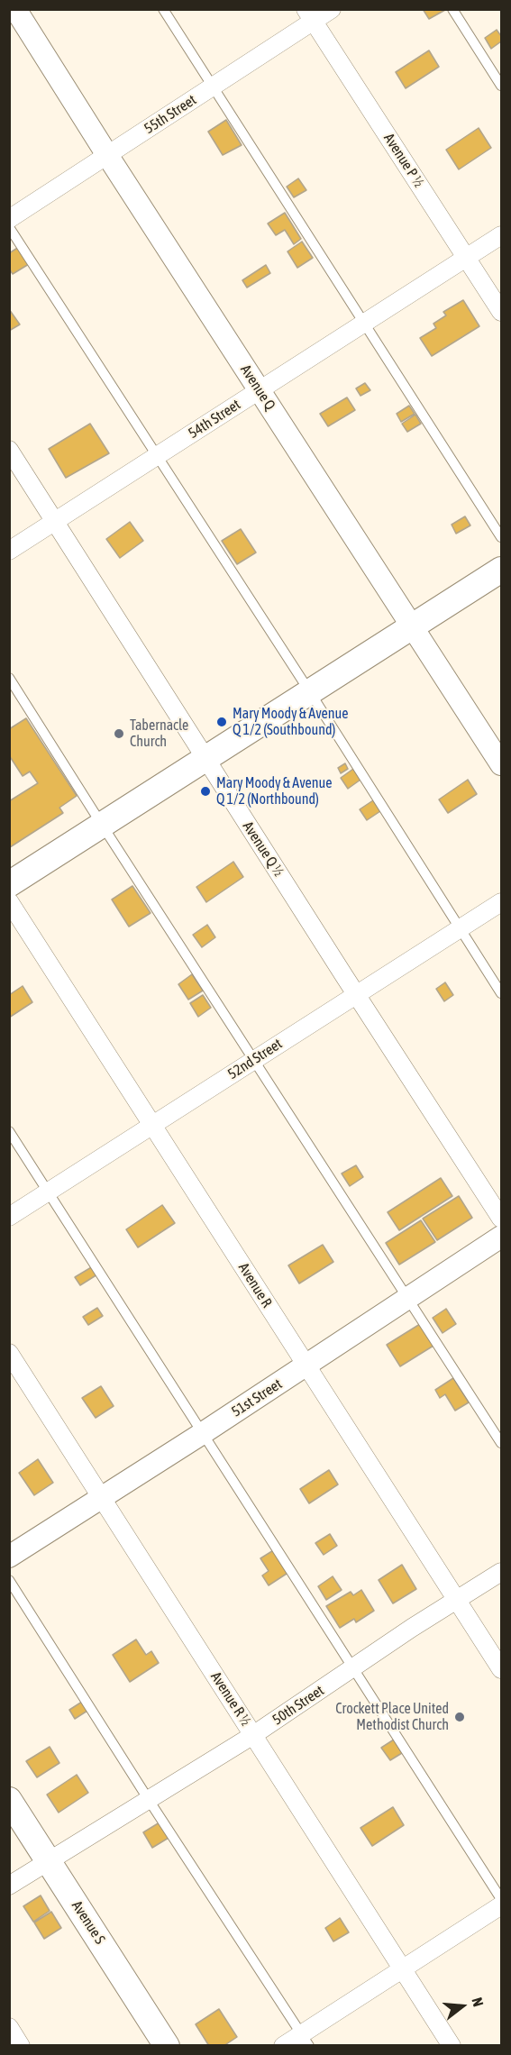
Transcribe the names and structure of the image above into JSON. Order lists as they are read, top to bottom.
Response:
{
  "streets": {
    "main road": ["Avenue S"],
    "street": [
      "55th Street",
      "Avenue P ½",
      "Avenue Q",
      "54th Street",
      "Avenue Q ½",
      "52nd Street",
      "Avenue R",
      "51st Street",
      "Avenue R ½",
      "50th Street"
    ]
  },
  "crossings": [
    ["55th Street", "Avenue P ½"],
    ["55th Street", "Avenue Q"],
    ["Avenue P ½", "54th Street"],
    ["Avenue Q", "54th Street"],
    ["54th Street", "Avenue Q ½"],
    ["Avenue Q ½", "52nd Street"],
    ["52nd Street", "Avenue R"],
    ["Avenue R", "51st Street"],
    ["Avenue R", "50th Street"],
    ["51st Street", "Avenue R ½"],
    ["Avenue R ½", "50th Street"],
    ["50th Street", "Avenue S"]
  ],
  "places": [
    "Mary Moody & Avenue Q 1/2 (Southbound)",
    "Tabernacle Church",
    "Mary Moody & Avenue Q 1/2 (Northbound)",
    "Crockett Place United Methodist Church"
  ],
  "north": "right"
}
